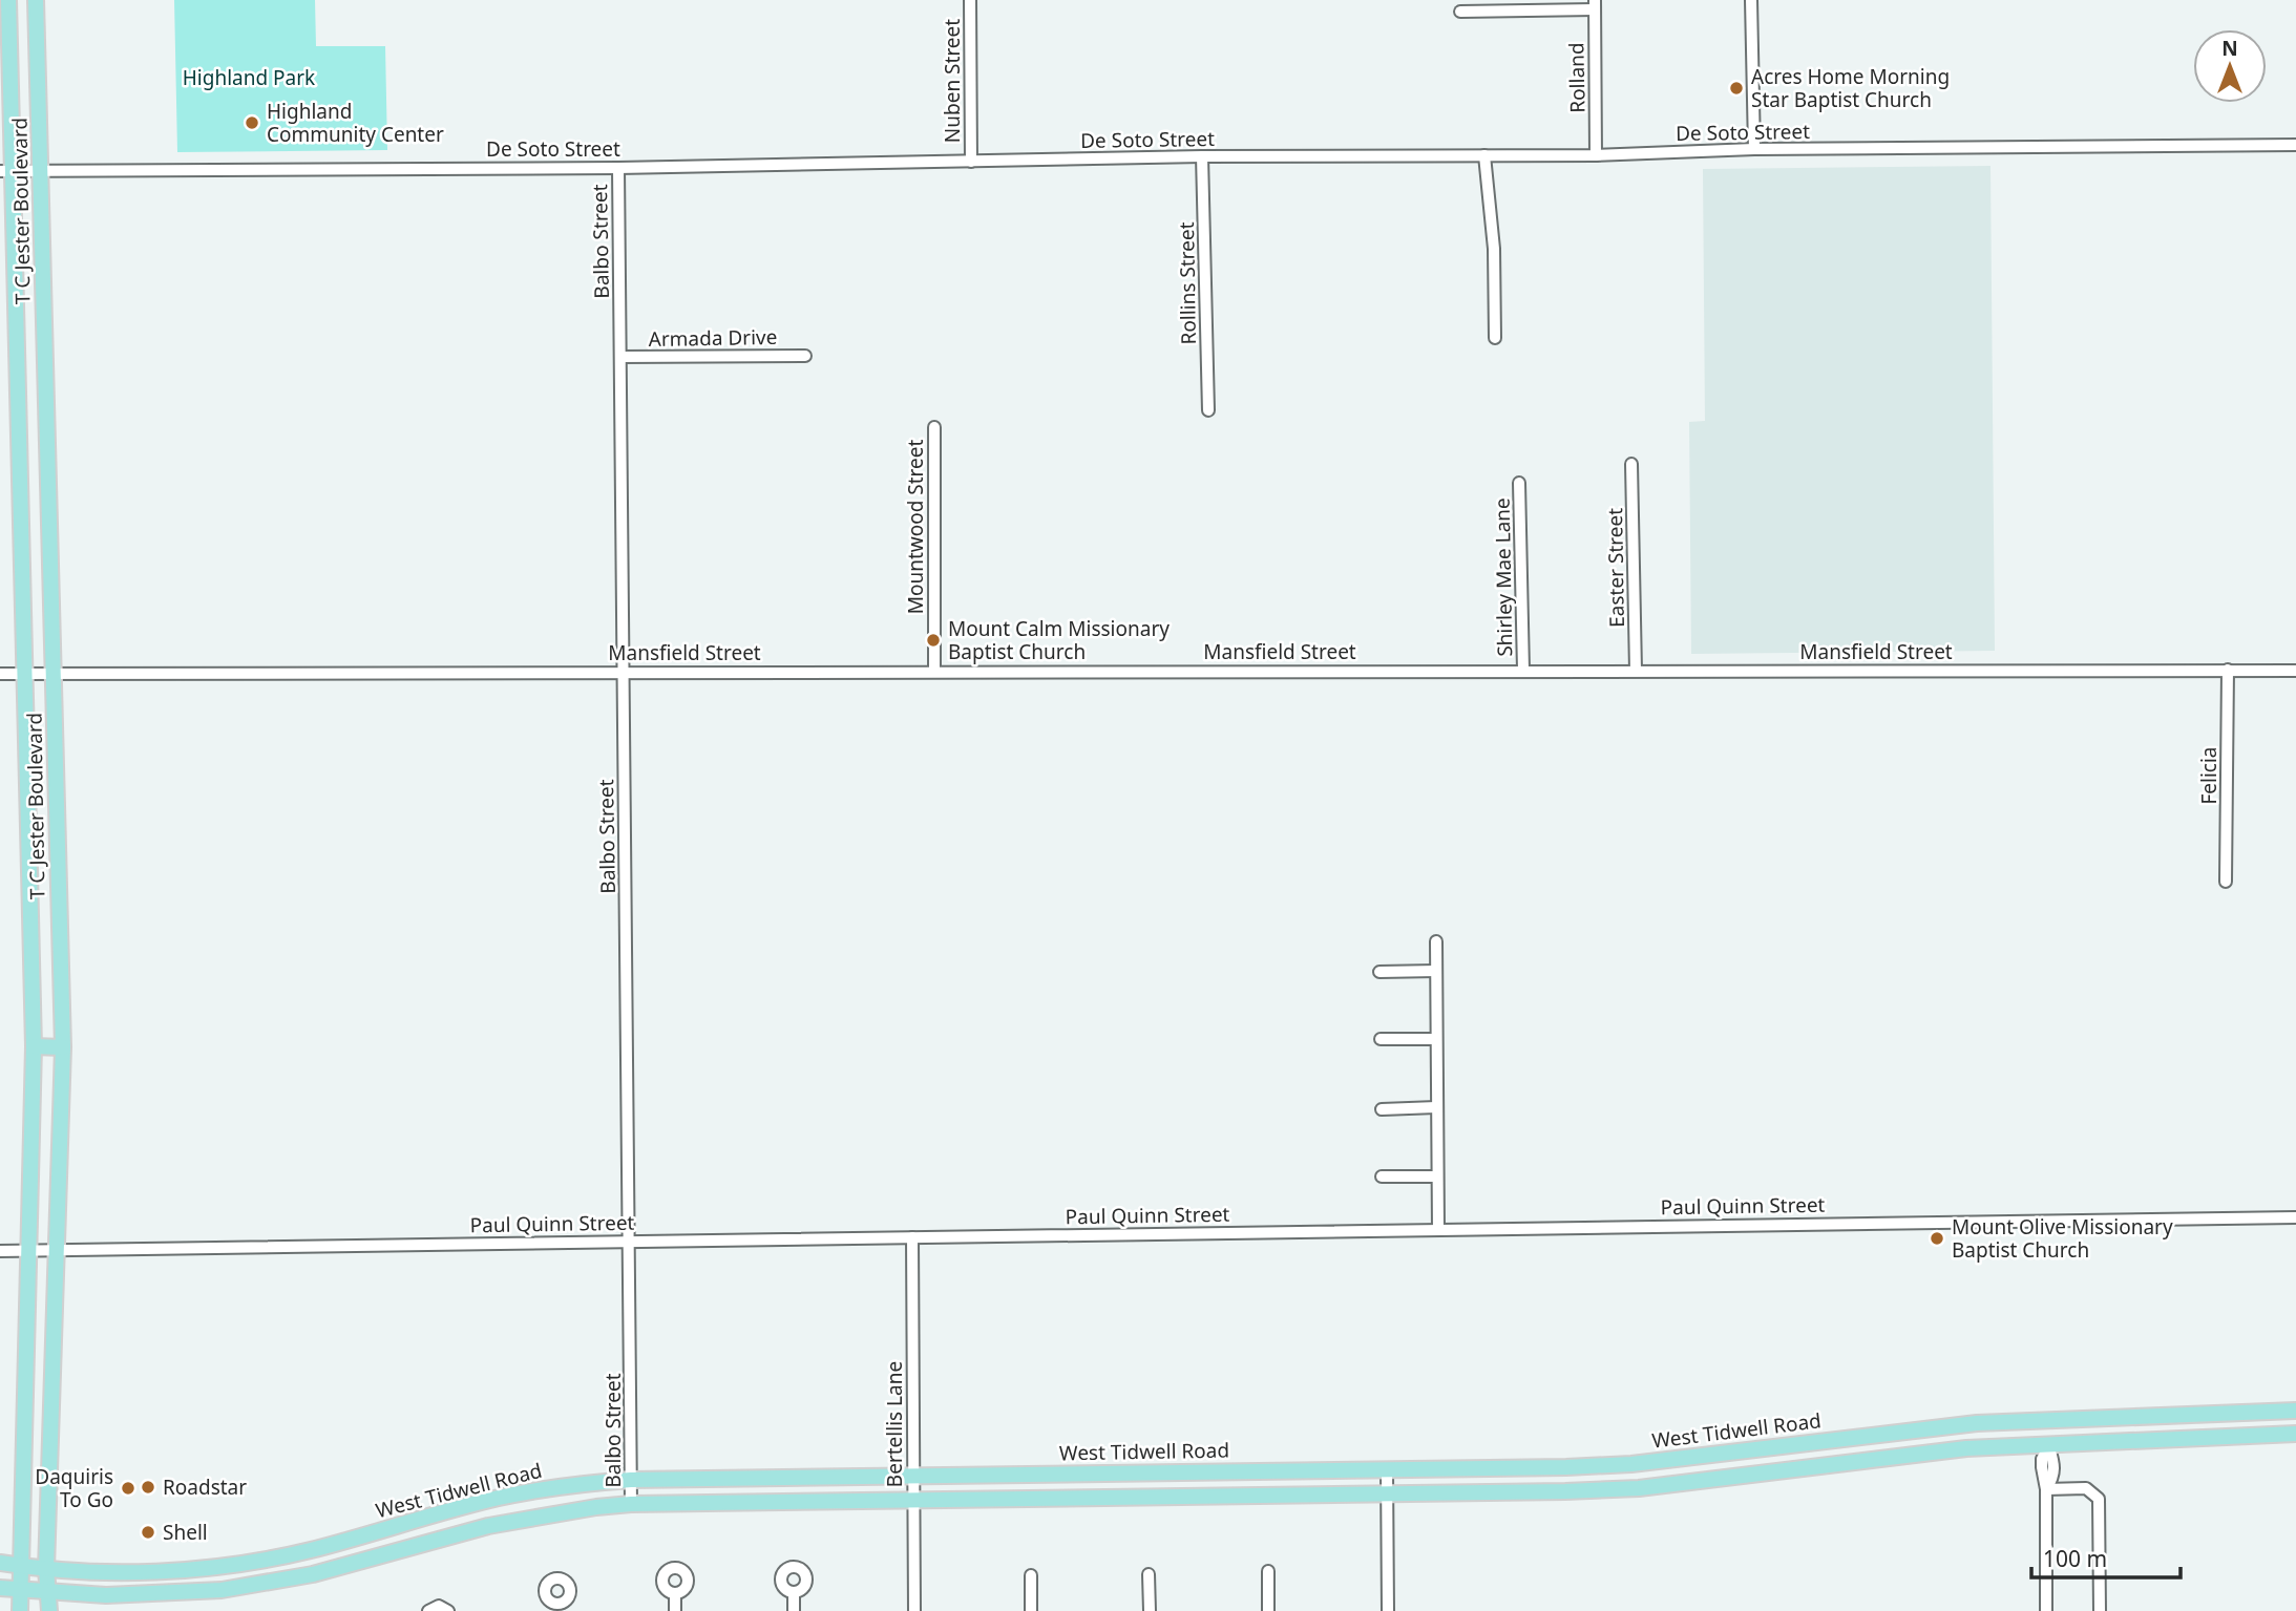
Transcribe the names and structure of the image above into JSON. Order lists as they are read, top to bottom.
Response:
{
  "streets": {
    "main road": ["T C Jester Boulevard", "West Tidwell Road"],
    "street": [
      "Rolland",
      "Nuben Street",
      "De Soto Street",
      "Balbo Street",
      "Rollins Street",
      "Armada Drive",
      "Mountwood Street",
      "Easter Street",
      "Shirley Mae Lane",
      "Mansfield Street",
      "Felicia",
      "Paul Quinn Street",
      "Bertellis Lane"
    ]
  },
  "crossings": [
    ["Rolland", "De Soto Street"],
    ["Nuben Street", "De Soto Street"],
    ["De Soto Street", "T C Jester Boulevard"],
    ["De Soto Street", "Balbo Street"],
    ["De Soto Street", "Rollins Street"],
    ["T C Jester Boulevard", "Mansfield Street"],
    ["T C Jester Boulevard", "Paul Quinn Street"],
    ["T C Jester Boulevard", "West Tidwell Road"],
    ["Balbo Street", "Armada Drive"],
    ["Balbo Street", "Mansfield Street"],
    ["Balbo Street", "Paul Quinn Street"],
    ["Balbo Street", "West Tidwell Road"],
    ["Mountwood Street", "Mansfield Street"],
    ["Easter Street", "Mansfield Street"],
    ["Shirley Mae Lane", "Mansfield Street"],
    ["Mansfield Street", "Felicia"],
    ["Paul Quinn Street", "Bertellis Lane"],
    ["Bertellis Lane", "West Tidwell Road"]
  ],
  "parks": ["Highland Park"],
  "places": [
    "Acres Home Morning Star Baptist Church",
    "Highland Community Center",
    "Mount Calm Missionary Baptist Church",
    "Mount Olive Missionary Baptist Church",
    "Roadstar",
    "Daquiris To Go",
    "Shell"
  ],
  "scale_bar": "100 m",
  "north": "top"
}
